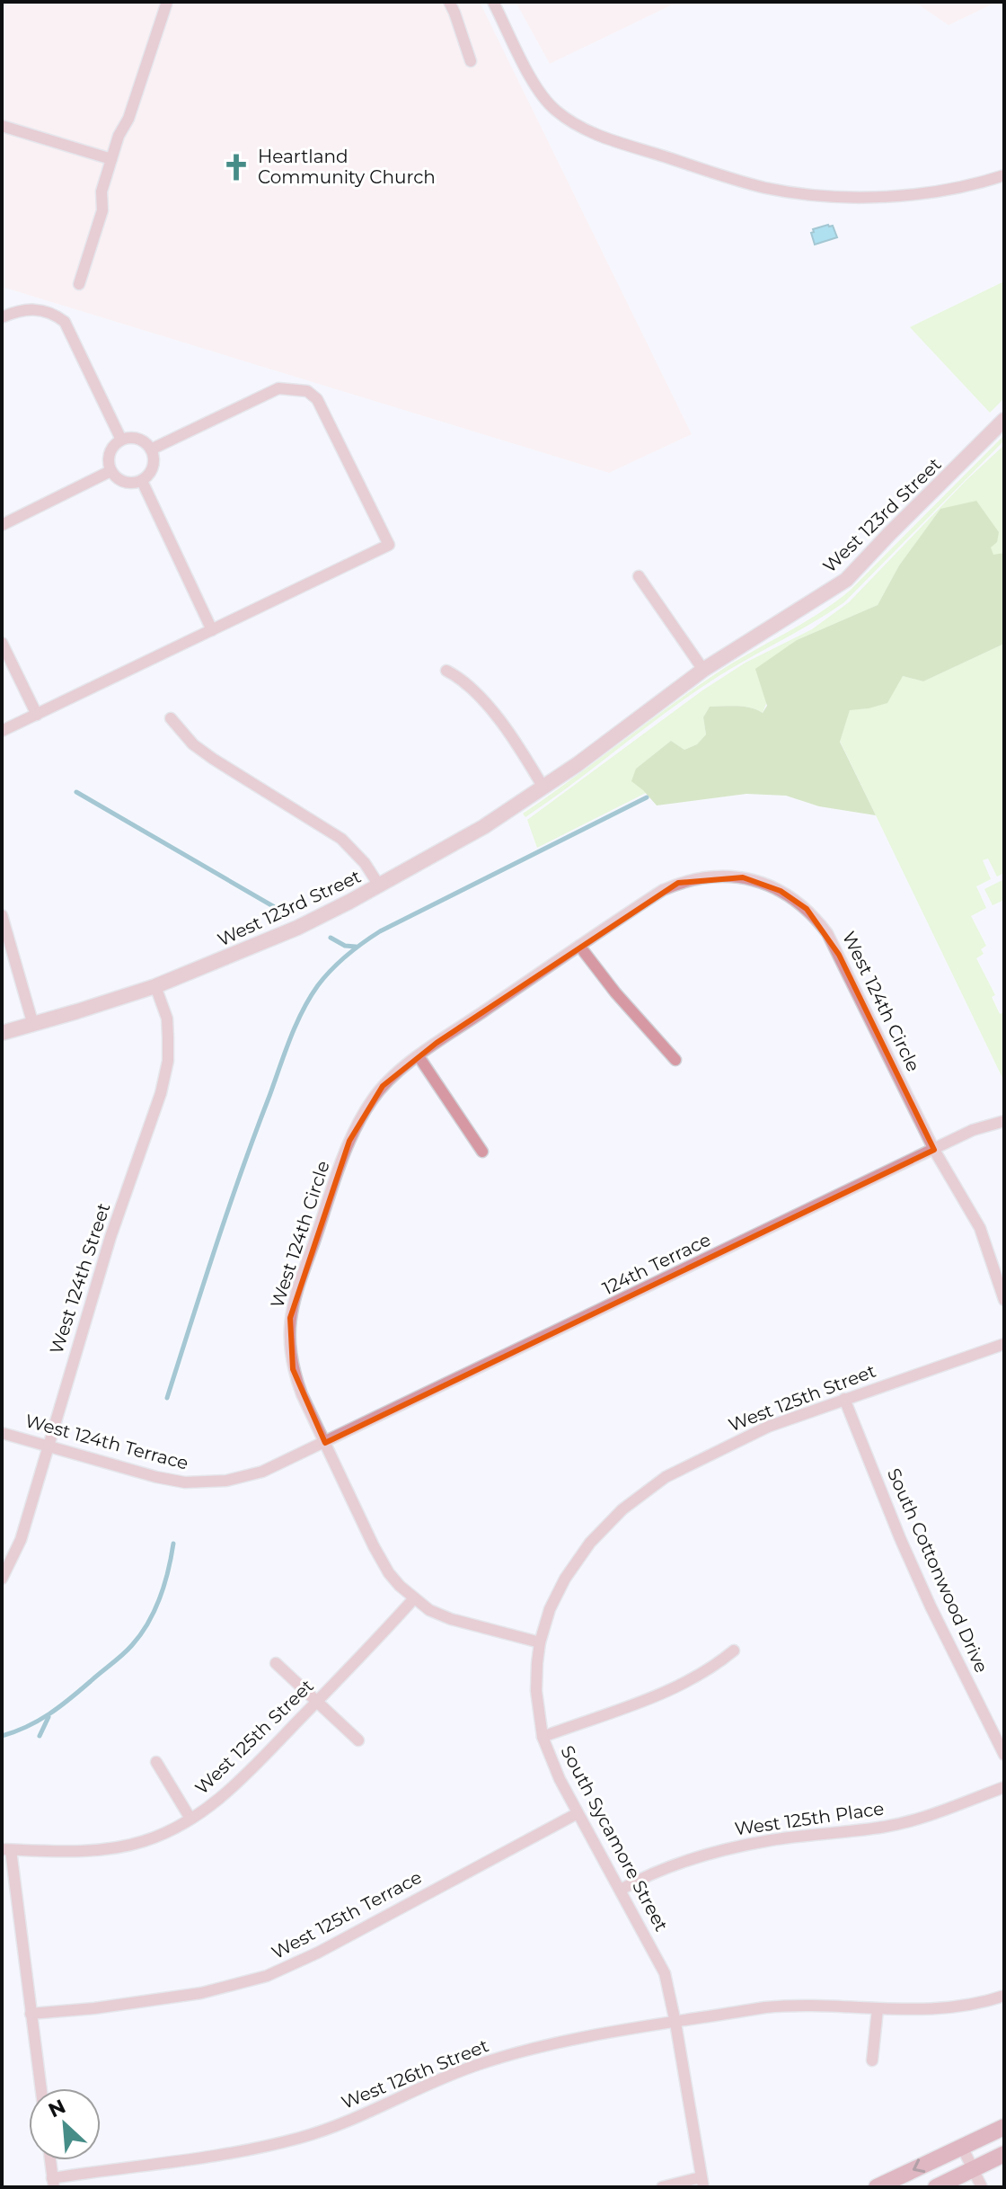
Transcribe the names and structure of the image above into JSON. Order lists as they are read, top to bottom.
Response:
{
  "streets": {
    "street": [
      "West 123rd Street",
      "West 124th Circle",
      "124th Terrace",
      "West 124th Street",
      "West 125th Street",
      "West 124th Terrace",
      "South Cottonwood Drive",
      "West 125th Place",
      "South Sycamore Street",
      "West 125th Terrace",
      "West 126th Street"
    ]
  },
  "crossings": [
    ["West 123rd Street", "West 124th Street"],
    ["West 124th Circle", "124th Terrace"],
    ["West 124th Circle", "West 124th Terrace"],
    ["124th Terrace", "West 124th Terrace"],
    ["West 124th Street", "West 124th Terrace"],
    ["West 125th Street", "South Cottonwood Drive"],
    ["West 125th Street", "South Sycamore Street"],
    ["West 125th Place", "South Sycamore Street"],
    ["South Sycamore Street", "West 125th Terrace"],
    ["South Sycamore Street", "West 126th Street"]
  ],
  "places": {
    "church": ["Heartland Community Church"]
  },
  "north": "top left"
}
